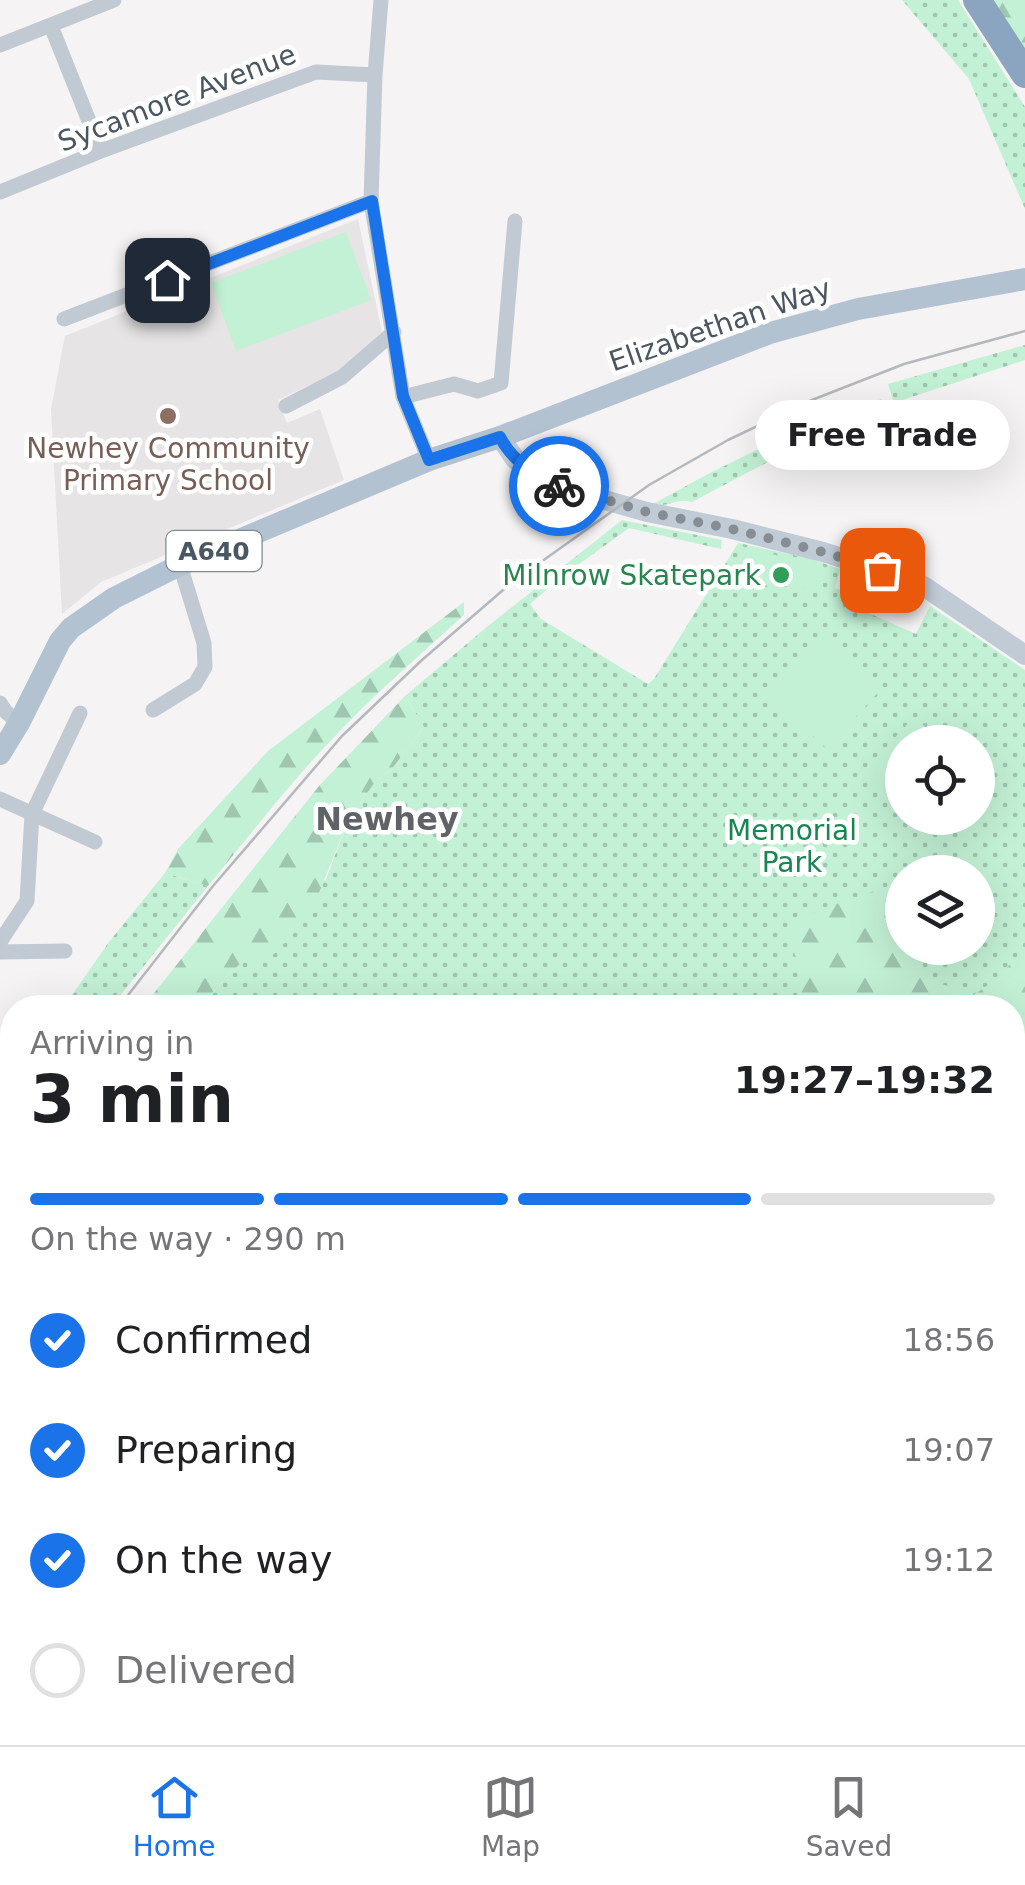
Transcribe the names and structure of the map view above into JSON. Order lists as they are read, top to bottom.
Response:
{
  "streets": {
    "main road": ["Elizabethan Way", "A640"],
    "street": ["Sycamore Avenue"]
  },
  "crossings": [
    ["Elizabethan Way", "A640"]
  ],
  "districts": ["Newhey"],
  "parks": ["Memorial Park"],
  "places": ["Newhey Community Primary School", "Free Trade", "Milnrow Skatepark"],
  "page": {
    "bubble": "Free Trade",
    "heading": ["3 min", "Arriving in", "19:27–19:32"],
    "bar": "On the way · 290 m",
    "list": [
      ["Confirmed", "18:56"],
      ["Preparing", "19:07"],
      ["On the way", "19:12"],
      "Delivered"
    ],
    "tabs": ["Home", "Map", "Saved"]
  }
}
